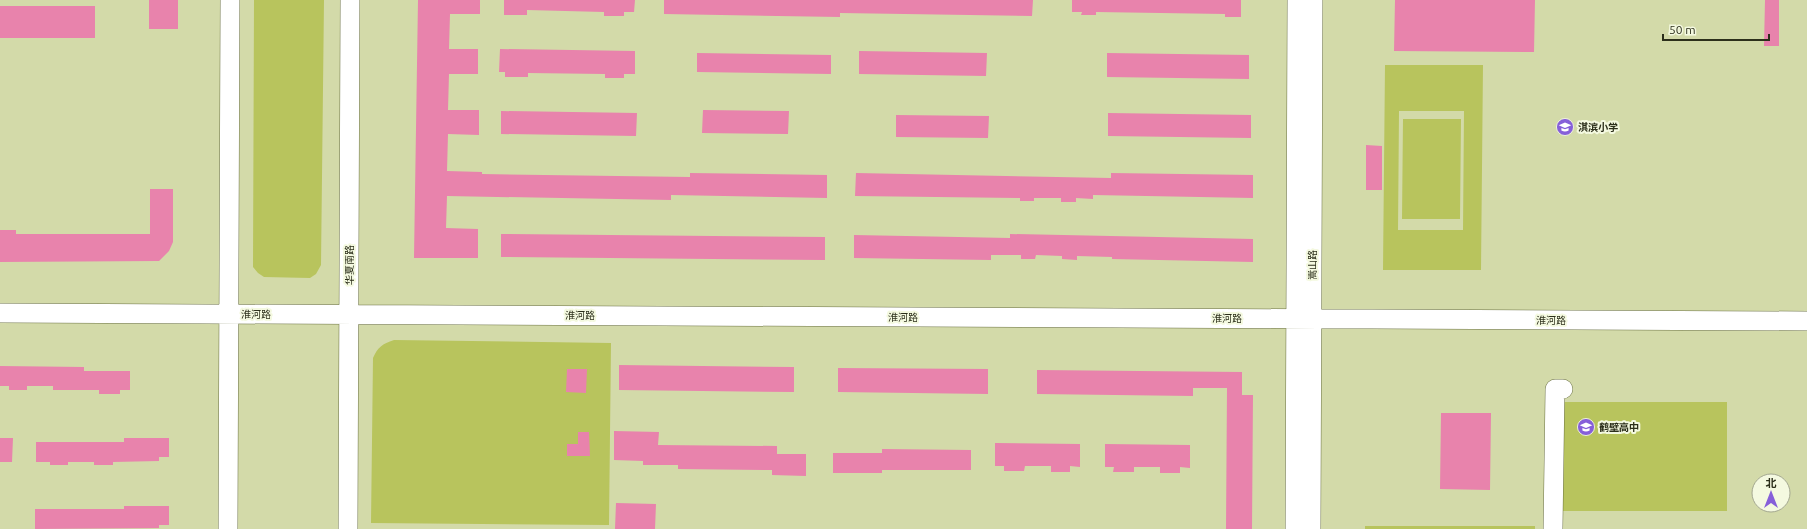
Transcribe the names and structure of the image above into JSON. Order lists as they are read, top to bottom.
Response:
{
  "streets": {
    "street": ["华夏南路", "嵩山路", "淮河路"]
  },
  "crossings": [
    ["华夏南路", "淮河路"],
    ["嵩山路", "淮河路"]
  ],
  "places": {
    "school or university": ["淇滨小学", "鹤壁高中"]
  },
  "scale_bar": "50 m",
  "north": "top"
}
